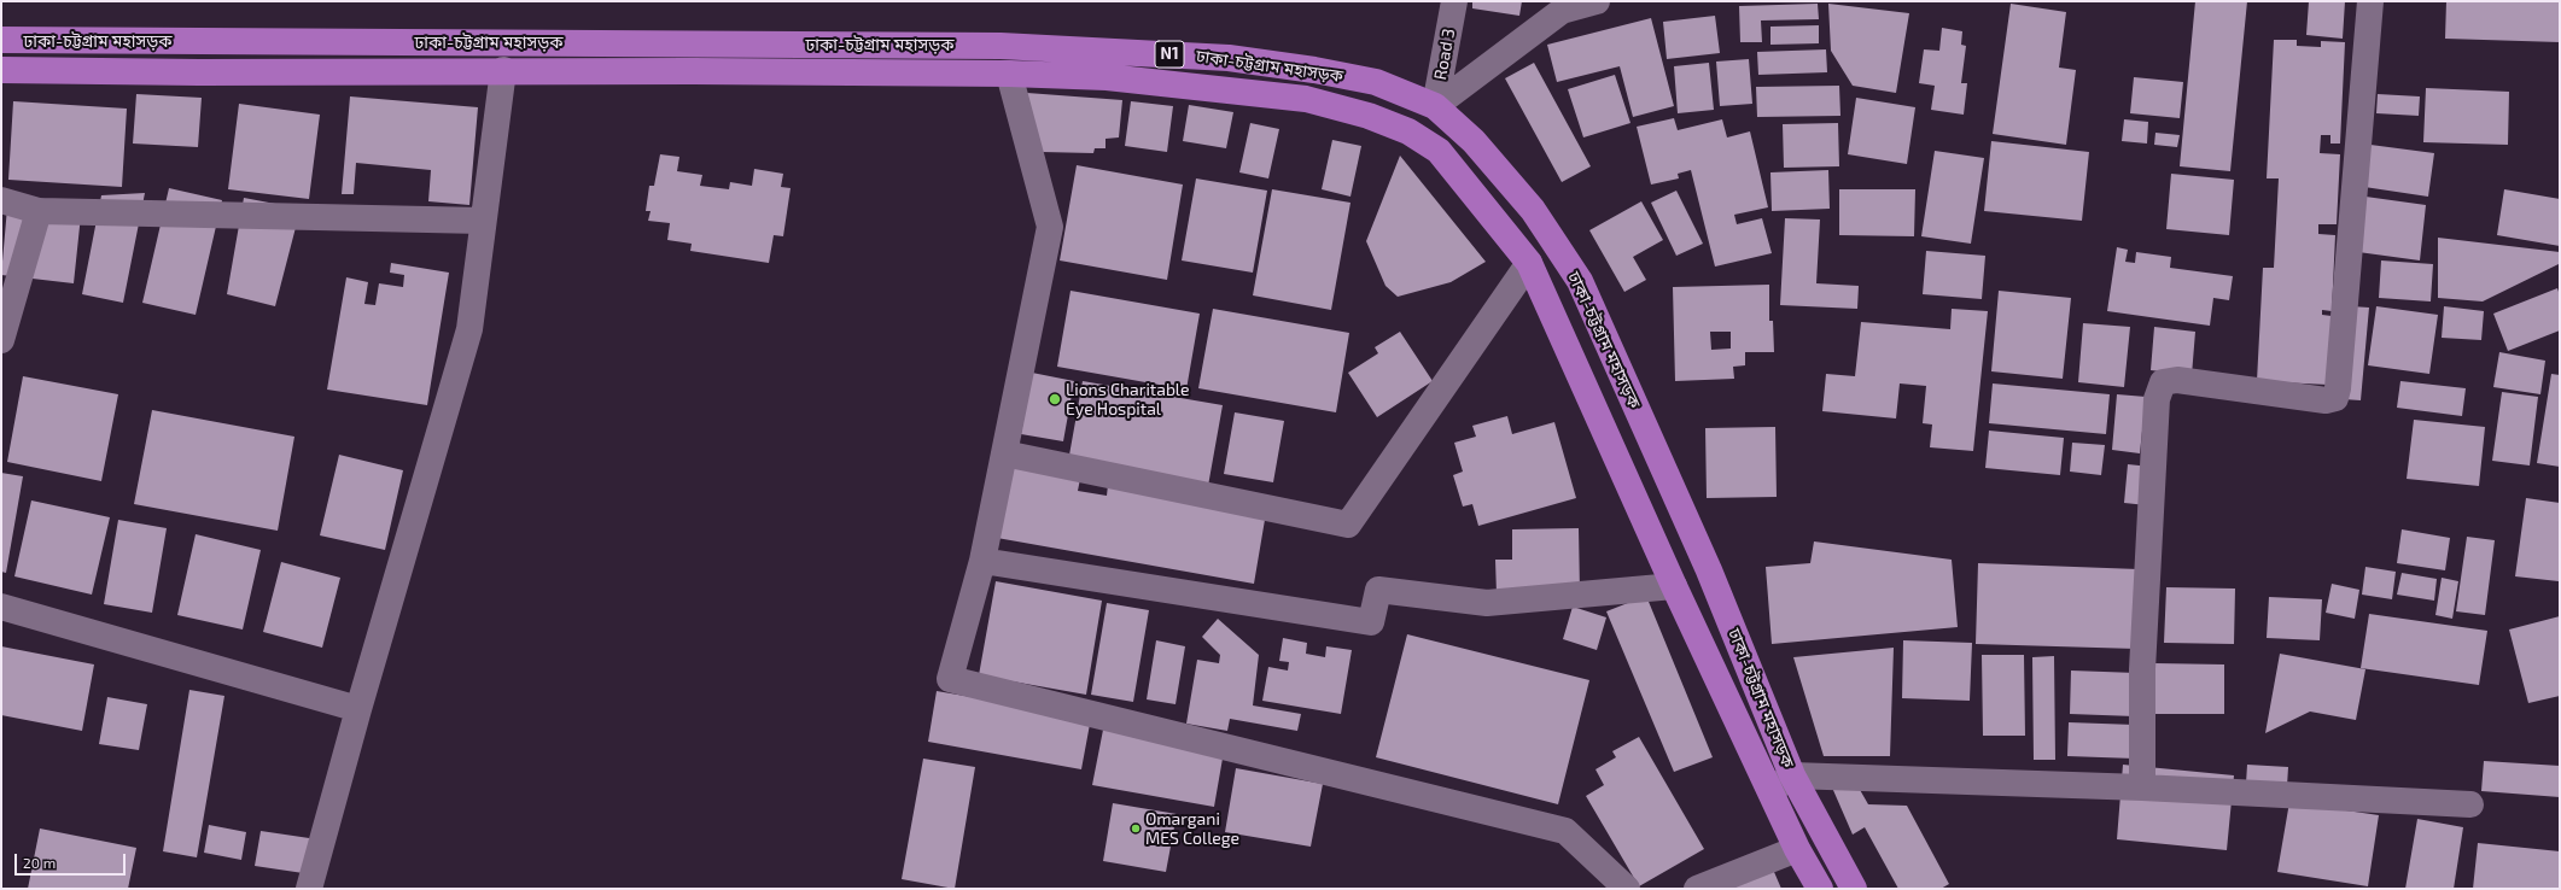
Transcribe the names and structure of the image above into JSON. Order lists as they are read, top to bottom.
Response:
{
  "streets": {
    "highway": ["ঢাকা-চট্টগ্রাম মহাসড়ক", "N1"],
    "street": ["Road 3"]
  },
  "crossings": [
    ["ঢাকা-চট্টগ্রাম মহাসড়ক", "Road 3"]
  ],
  "places": ["Lions Charitable Eye Hospital", "Omargani MES College"],
  "scale_bar": "20 m"
}
